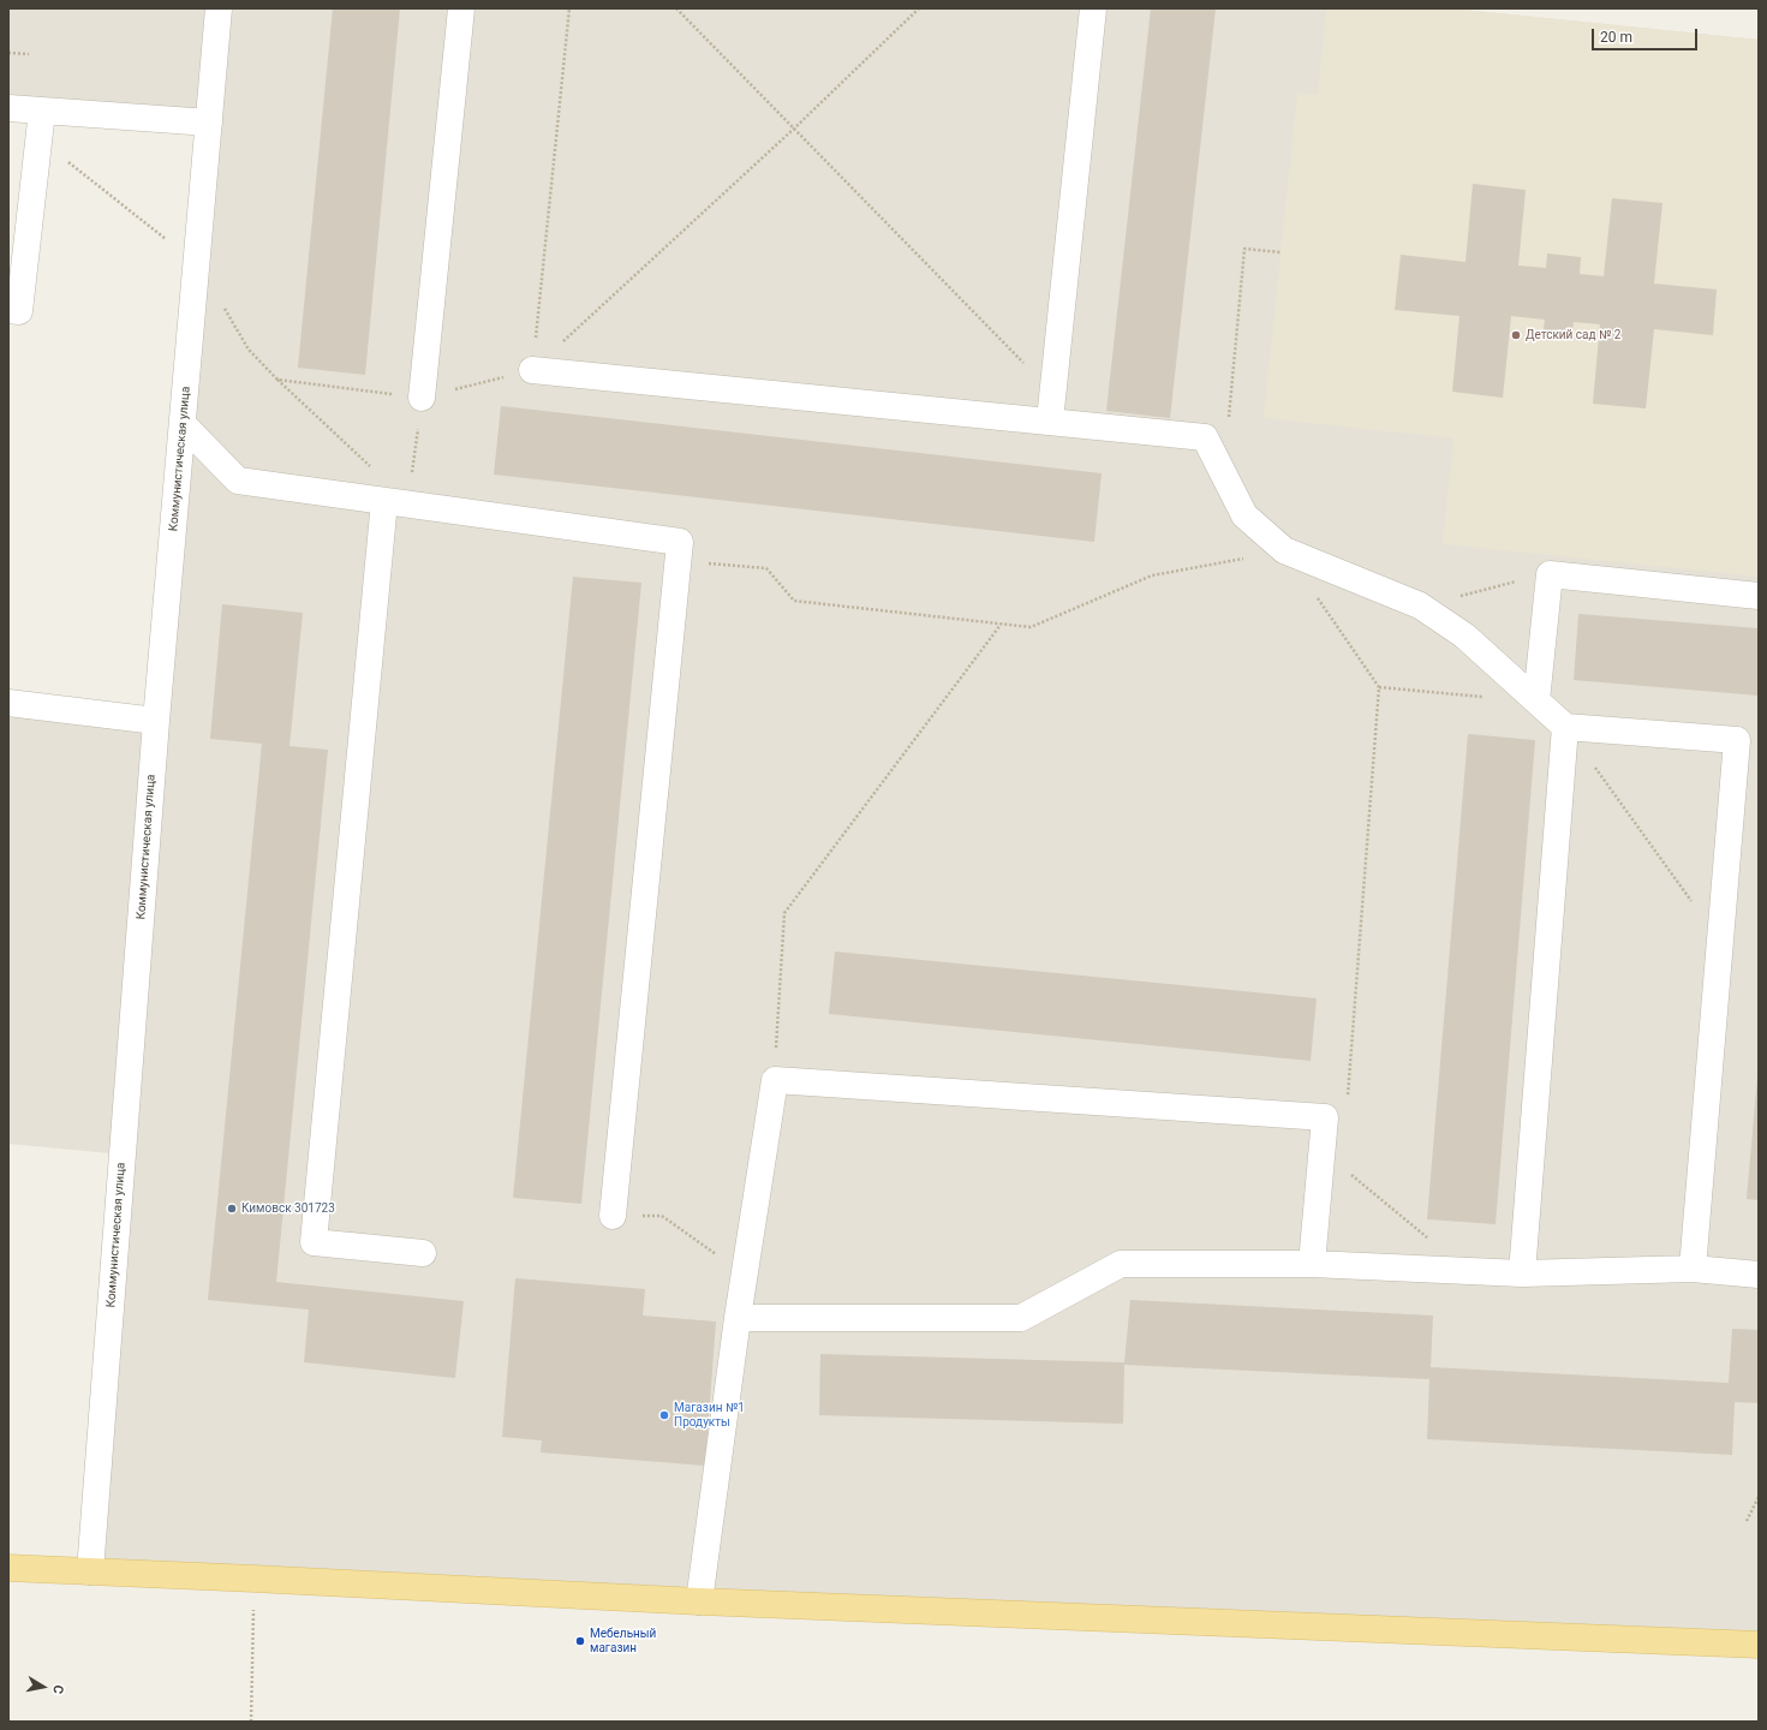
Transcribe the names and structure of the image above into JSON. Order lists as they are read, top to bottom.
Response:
{
  "streets": {
    "street": ["Коммунистическая улица"]
  },
  "places": [
    "Детский сад № 2",
    "Кимовск 301723",
    "Магазин №1 Продукты",
    "Мебельный магазин"
  ],
  "scale_bar": "20 m",
  "north": "right"
}
